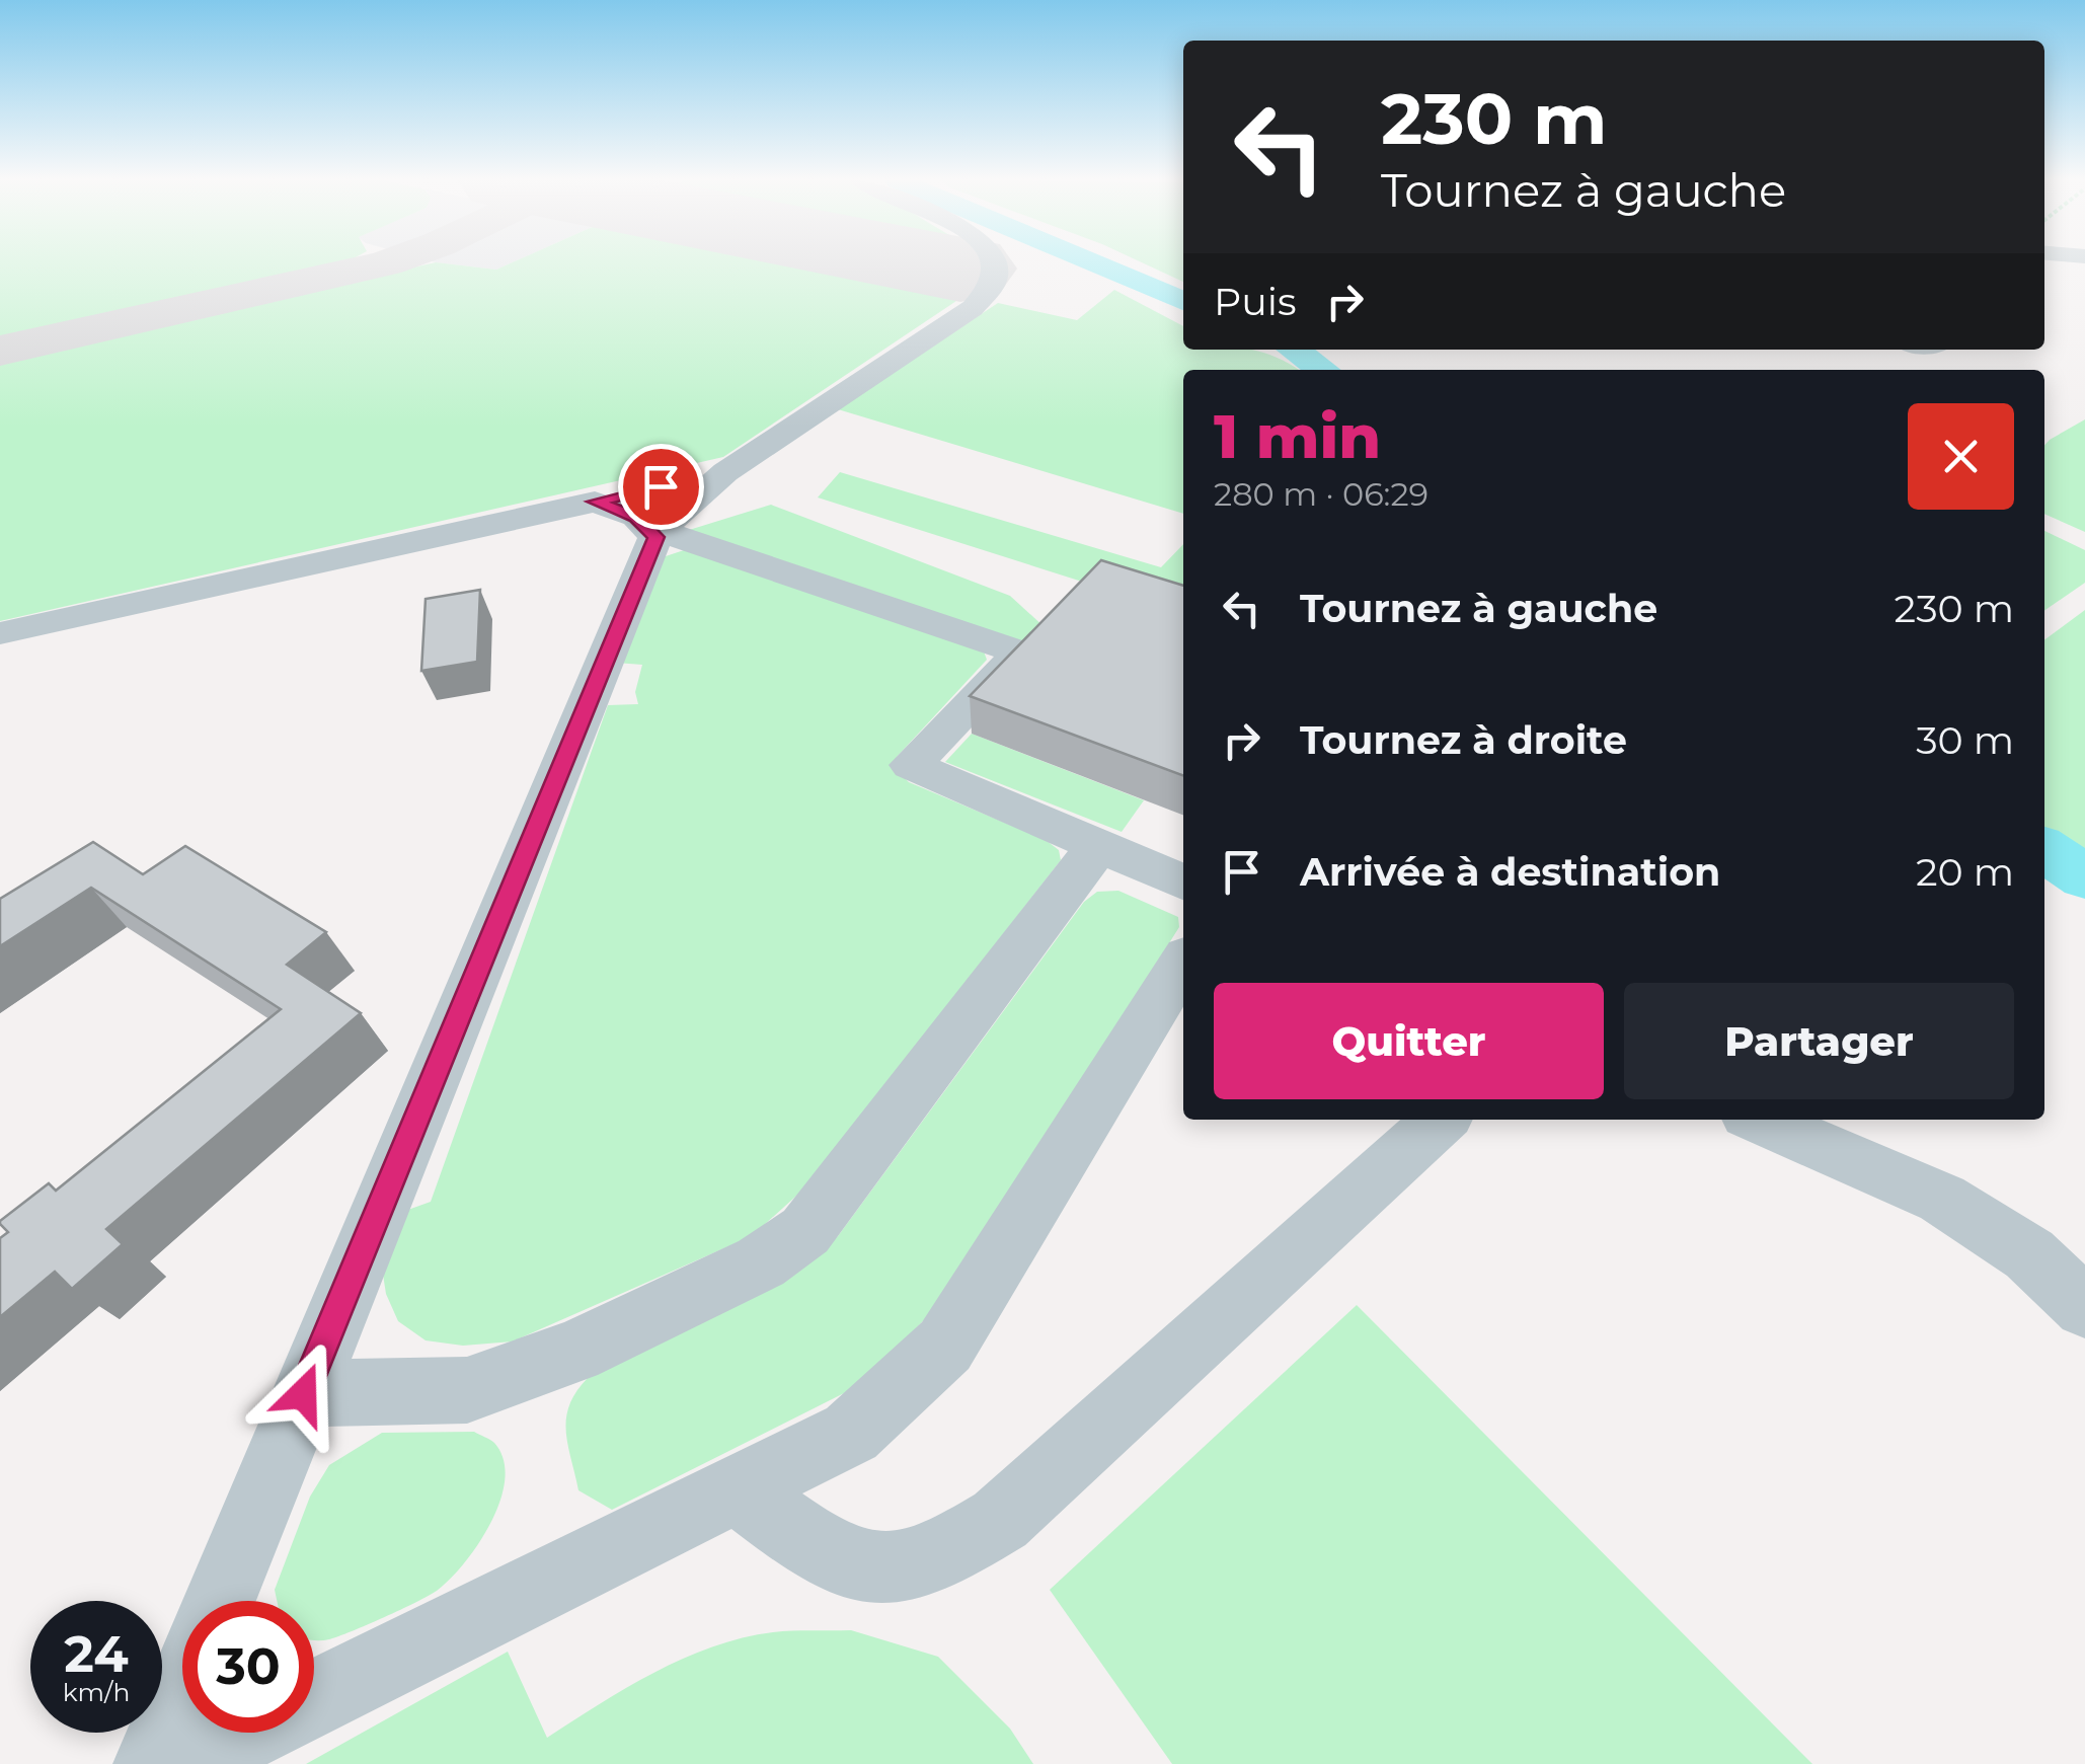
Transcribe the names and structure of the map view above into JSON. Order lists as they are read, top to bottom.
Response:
{
  "page": {
    "turn": ["230 m", "Tournez à gauche"],
    "then": "Puis",
    "heading": ["1 min", "280 m · 06:29"],
    "list": [
      {
        "name": "Tournez à gauche",
        "value": "230 m"
      },
      {
        "name": "Tournez à droite",
        "value": "30 m"
      },
      {
        "name": "Arrivée à destination",
        "value": "20 m"
      }
    ],
    "buttons": ["Quitter", "Partager"],
    "speed": "24 km/h",
    "limit": "30"
  }
}
